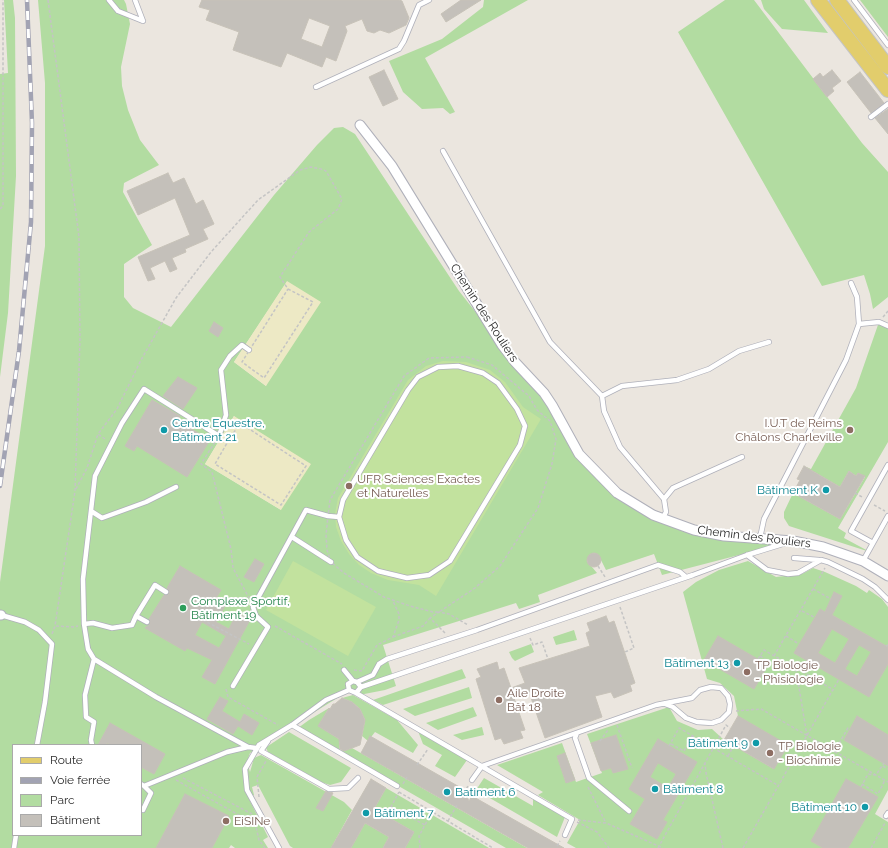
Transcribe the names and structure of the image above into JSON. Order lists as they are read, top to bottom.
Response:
{
  "streets": {
    "street": ["Chemin des Rouliers"]
  },
  "places": [
    "Centre Equestre, Bâtiment 21",
    "I.U.T de Reims Châlons Charleville",
    "UFR Sciences Exactes et Naturelles",
    "Bâtiment K",
    "Complexe Sportif, Bâtiment 19",
    "Bâtiment 13",
    "TP Biologie - Phisiologie",
    "Aile Droite Bât 18",
    "Bâtiment 9",
    "TP Biologie - Biochimie",
    "Bâtiment 8",
    "Batiment 6",
    "Bâtiment 10",
    "Bâtiment 7",
    "EiSINe"
  ],
  "legend": [
    "Route",
    "Voie ferrée",
    "Parc",
    "Bâtiment"
  ]
}
